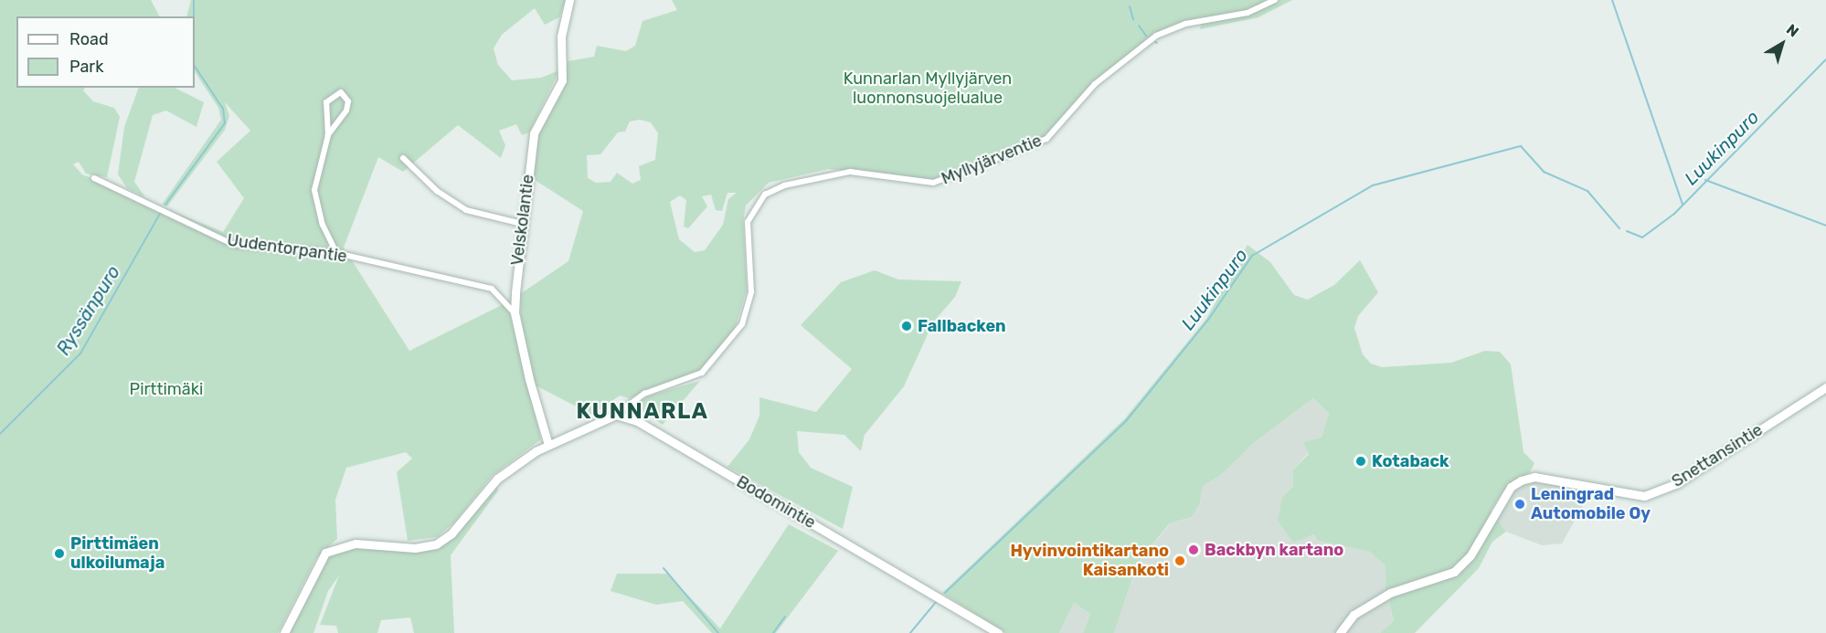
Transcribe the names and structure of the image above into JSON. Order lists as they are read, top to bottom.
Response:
{
  "streets": {
    "street": [
      "Myllyjärventie",
      "Velskolantie",
      "Uudentorpantie",
      "Snettansintie",
      "Bodomintie"
    ]
  },
  "crossings": [
    ["Myllyjärventie", "Bodomintie"],
    ["Velskolantie", "Uudentorpantie"]
  ],
  "districts": ["KUNNARLA"],
  "water": ["Luukinpuro", "Ryssänpuro"],
  "parks": ["Kunnarlan Myllyjärven luonnonsuojelualue", "Pirttimäki"],
  "places": [
    "Fallbacken",
    "Kotaback",
    "Leningrad Automobile Oy",
    "Backbyn kartano",
    "Pirttimäen ulkoilumaja",
    "Hyvinvointikartano Kaisankoti"
  ],
  "legend": ["Road", "Park"],
  "north": "top right"
}
